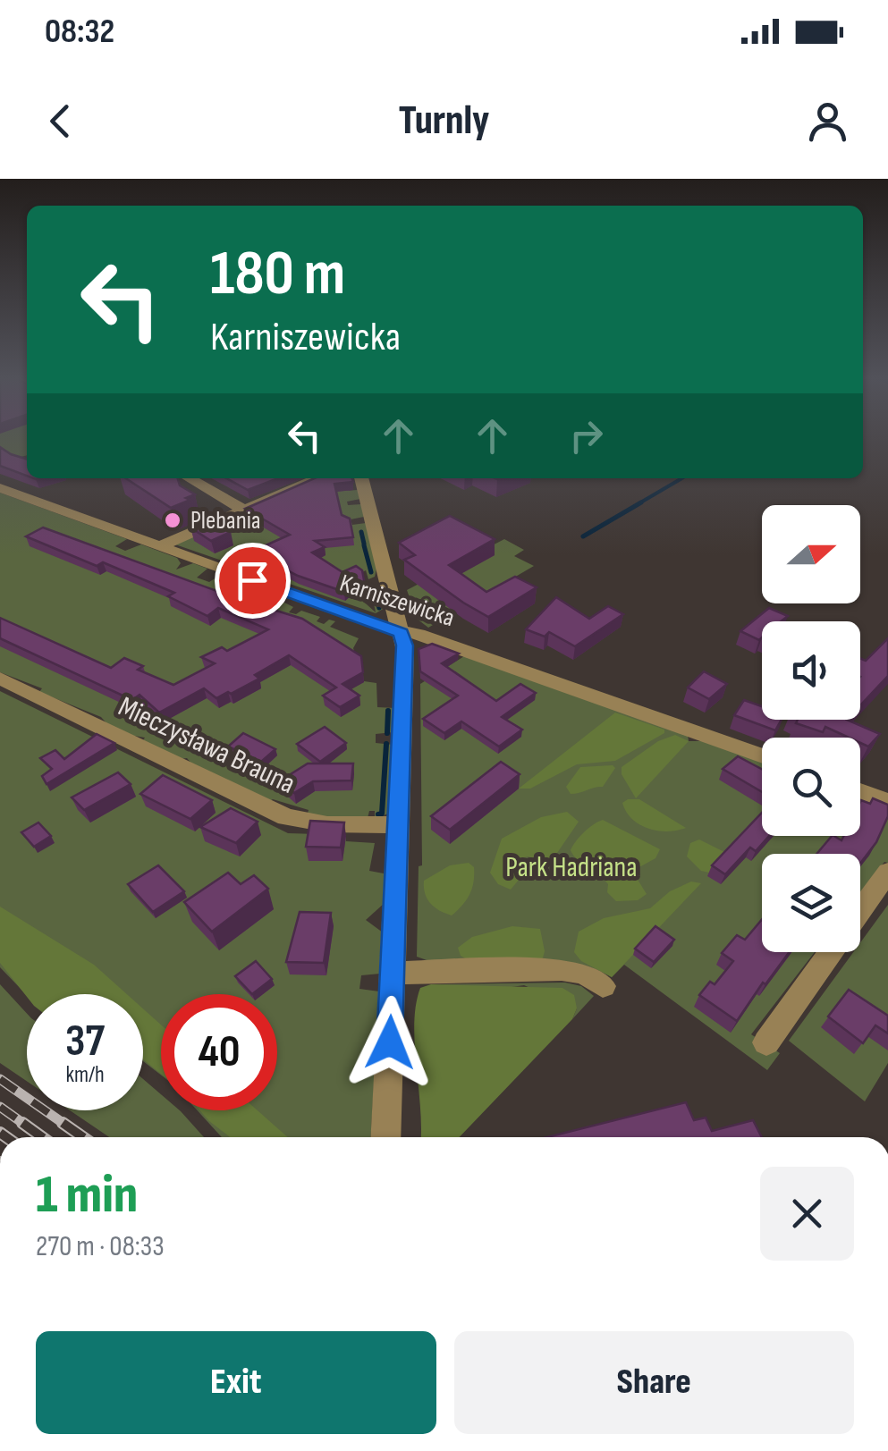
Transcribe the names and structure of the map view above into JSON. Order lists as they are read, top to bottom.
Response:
{
  "streets": {
    "street": ["Karniszewicka", "Mieczysława Brauna"]
  },
  "parks": ["Park Hadriana"],
  "places": ["Plebania"],
  "north": "right",
  "page": {
    "status": "08:32",
    "header": "Turnly",
    "turn": ["180 m", "Karniszewicka"],
    "speed": "37 km/h",
    "limit": "40",
    "heading": ["1 min", "270 m · 08:33"],
    "buttons": ["Exit", "Share"]
  }
}
